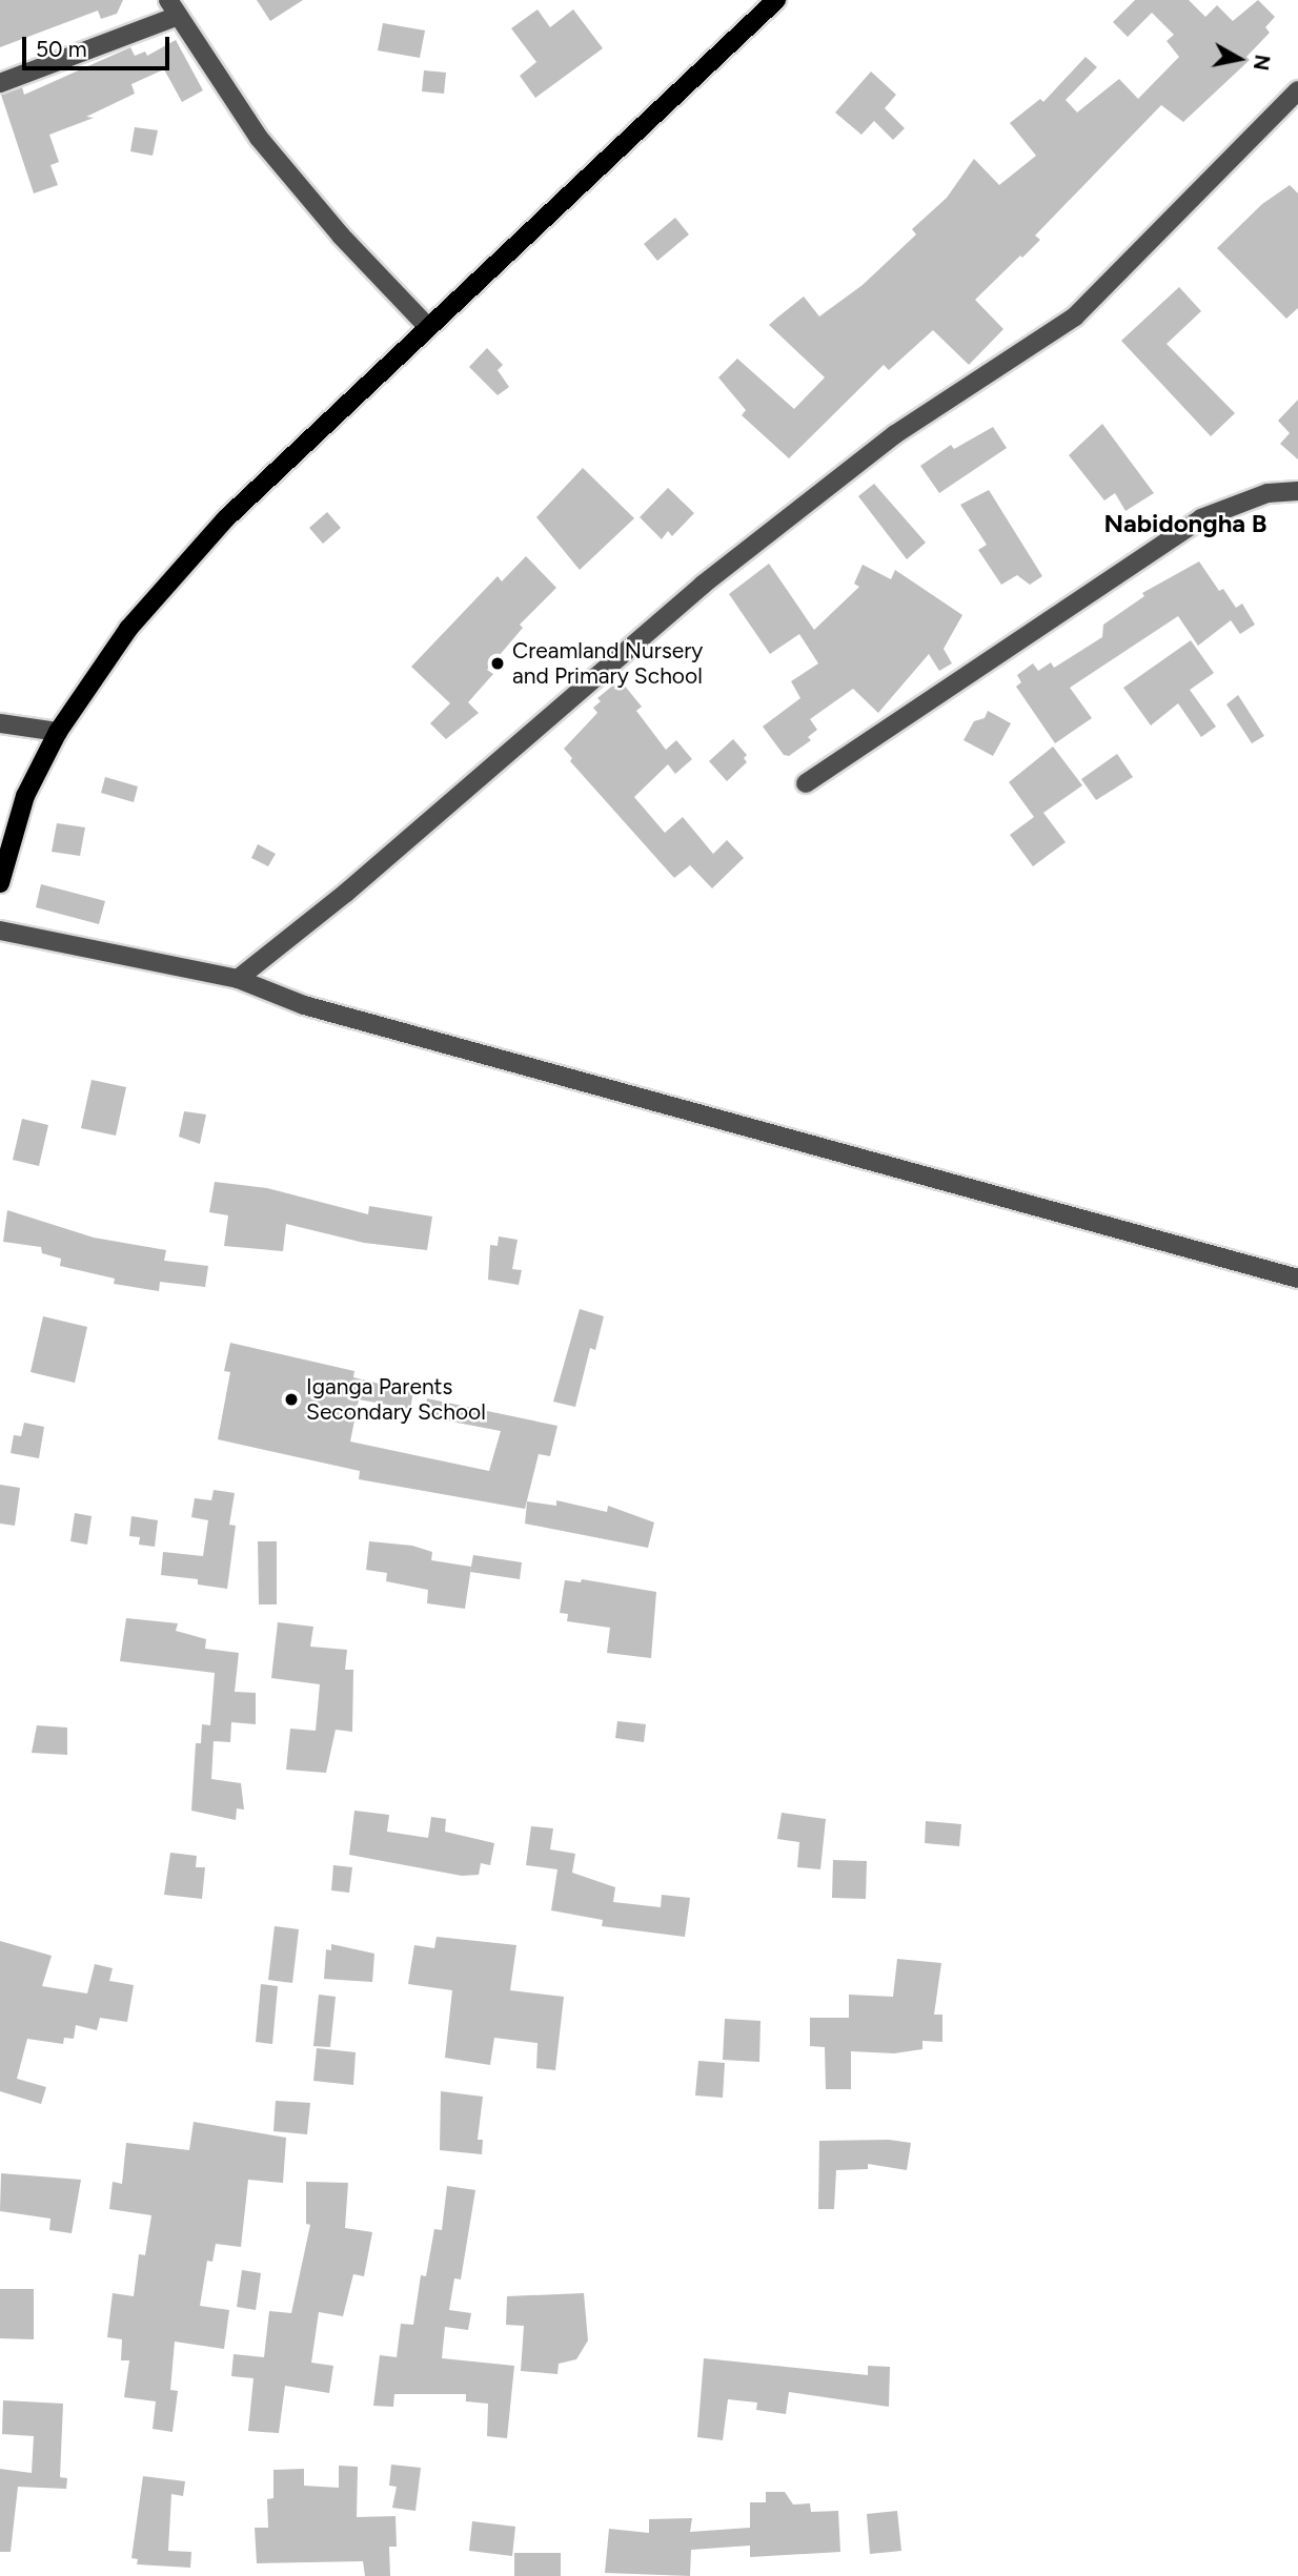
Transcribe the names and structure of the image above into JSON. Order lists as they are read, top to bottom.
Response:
{
  "districts": ["Nabidongha B"],
  "places": ["Creamland Nursery and Primary School", "Iganga Parents Secondary School"],
  "scale_bar": "50 m",
  "north": "right"
}
